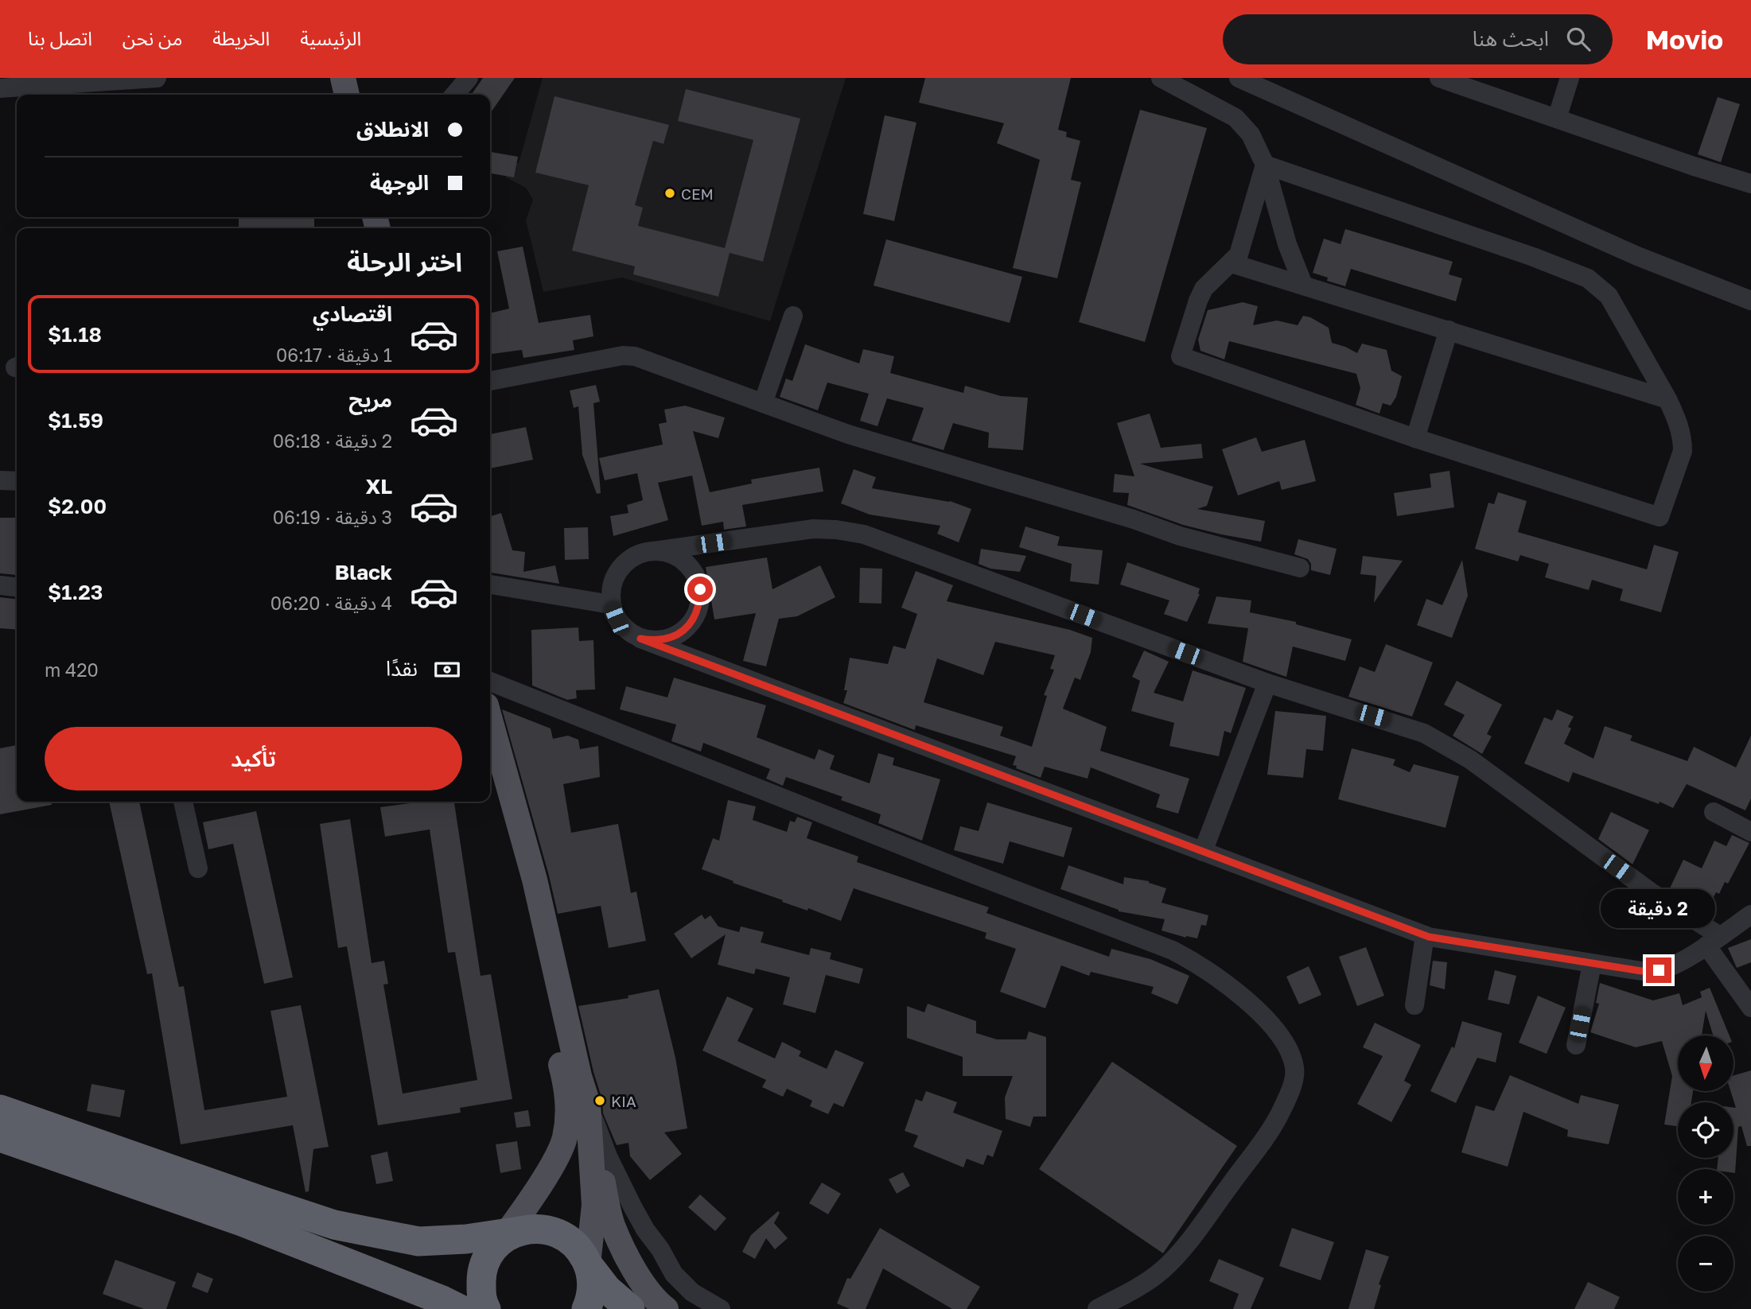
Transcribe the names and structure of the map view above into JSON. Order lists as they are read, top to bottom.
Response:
{
  "places": ["CEM", "KIA"],
  "north": "bottom",
  "page": {
    "header": "Movio",
    "search": "ابحث هنا",
    "nav": [
      "الرئيسية",
      "الخريطة",
      "من نحن",
      "اتصل بنا"
    ],
    "banner": ["الانطلاق", "الوجهة"],
    "heading": "اختر الرحلة",
    "list": [
      {
        "name": "اقتصادي",
        "note": "1 دقيقة · 06:17",
        "value": "$1.18"
      },
      {
        "name": "مريح",
        "note": "2 دقيقة · 06:18",
        "value": "$1.59"
      },
      {
        "name": "XL",
        "note": "3 دقيقة · 06:19",
        "value": "$2.00"
      },
      {
        "name": "Black",
        "note": "4 دقيقة · 06:20",
        "value": "$1.23"
      }
    ],
    "pay": ["نقدًا", "420 m"],
    "buttons": "تأكيد",
    "bubble": "2 دقيقة",
    "map_buttons": ["+", "−"]
  }
}
